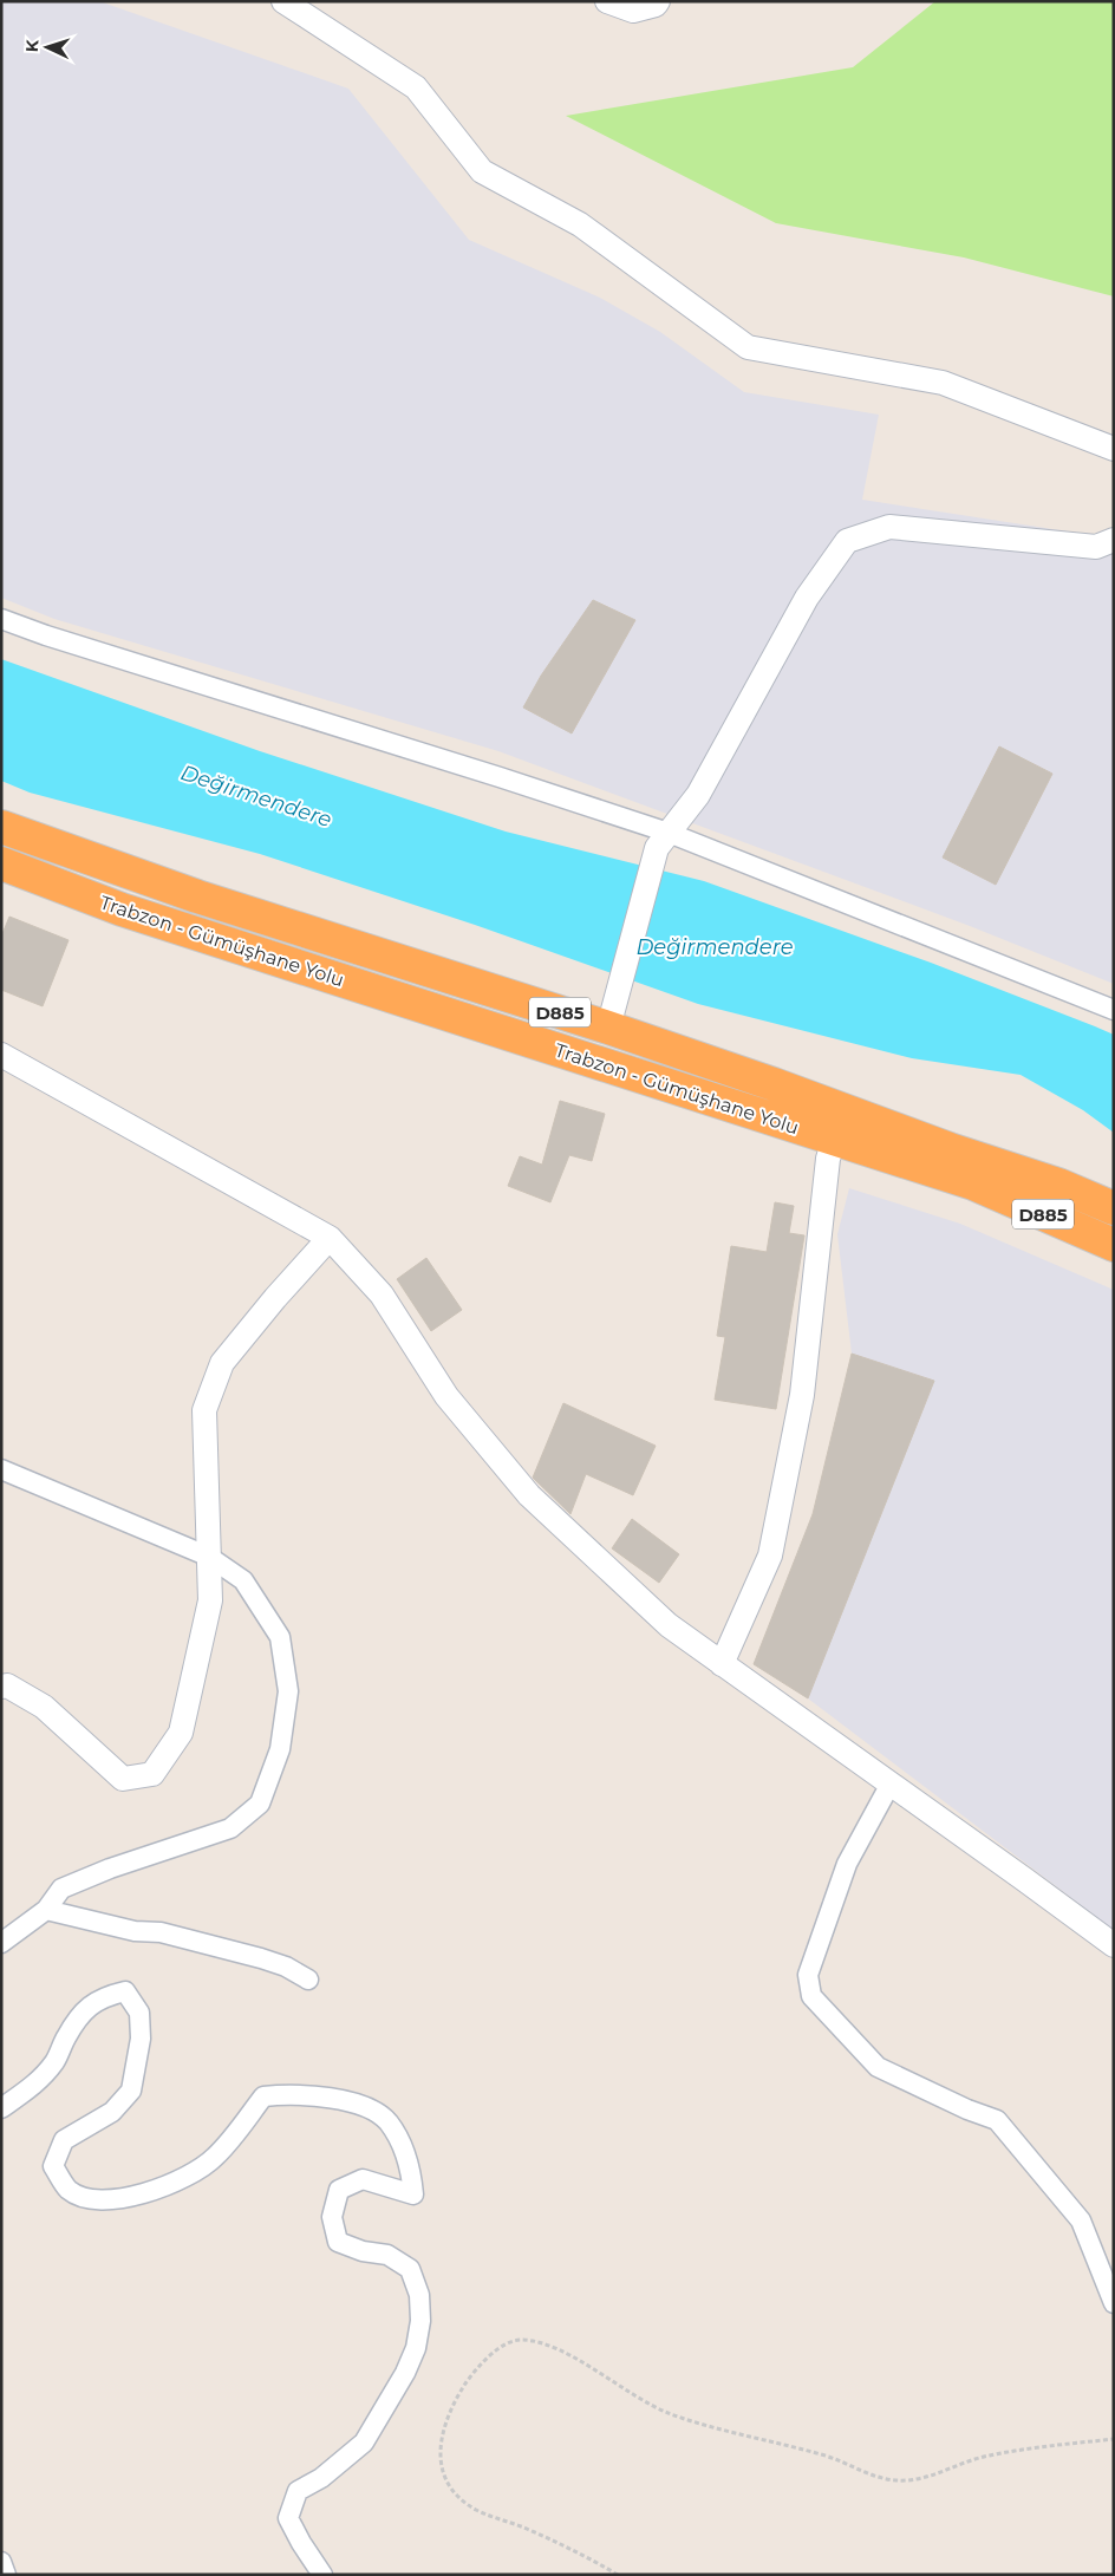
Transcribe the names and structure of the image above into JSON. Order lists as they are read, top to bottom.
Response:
{
  "streets": {
    "highway": ["Trabzon - Gümüşhane Yolu", "D885"]
  },
  "water": ["Değirmendere"],
  "north": "left"
}
